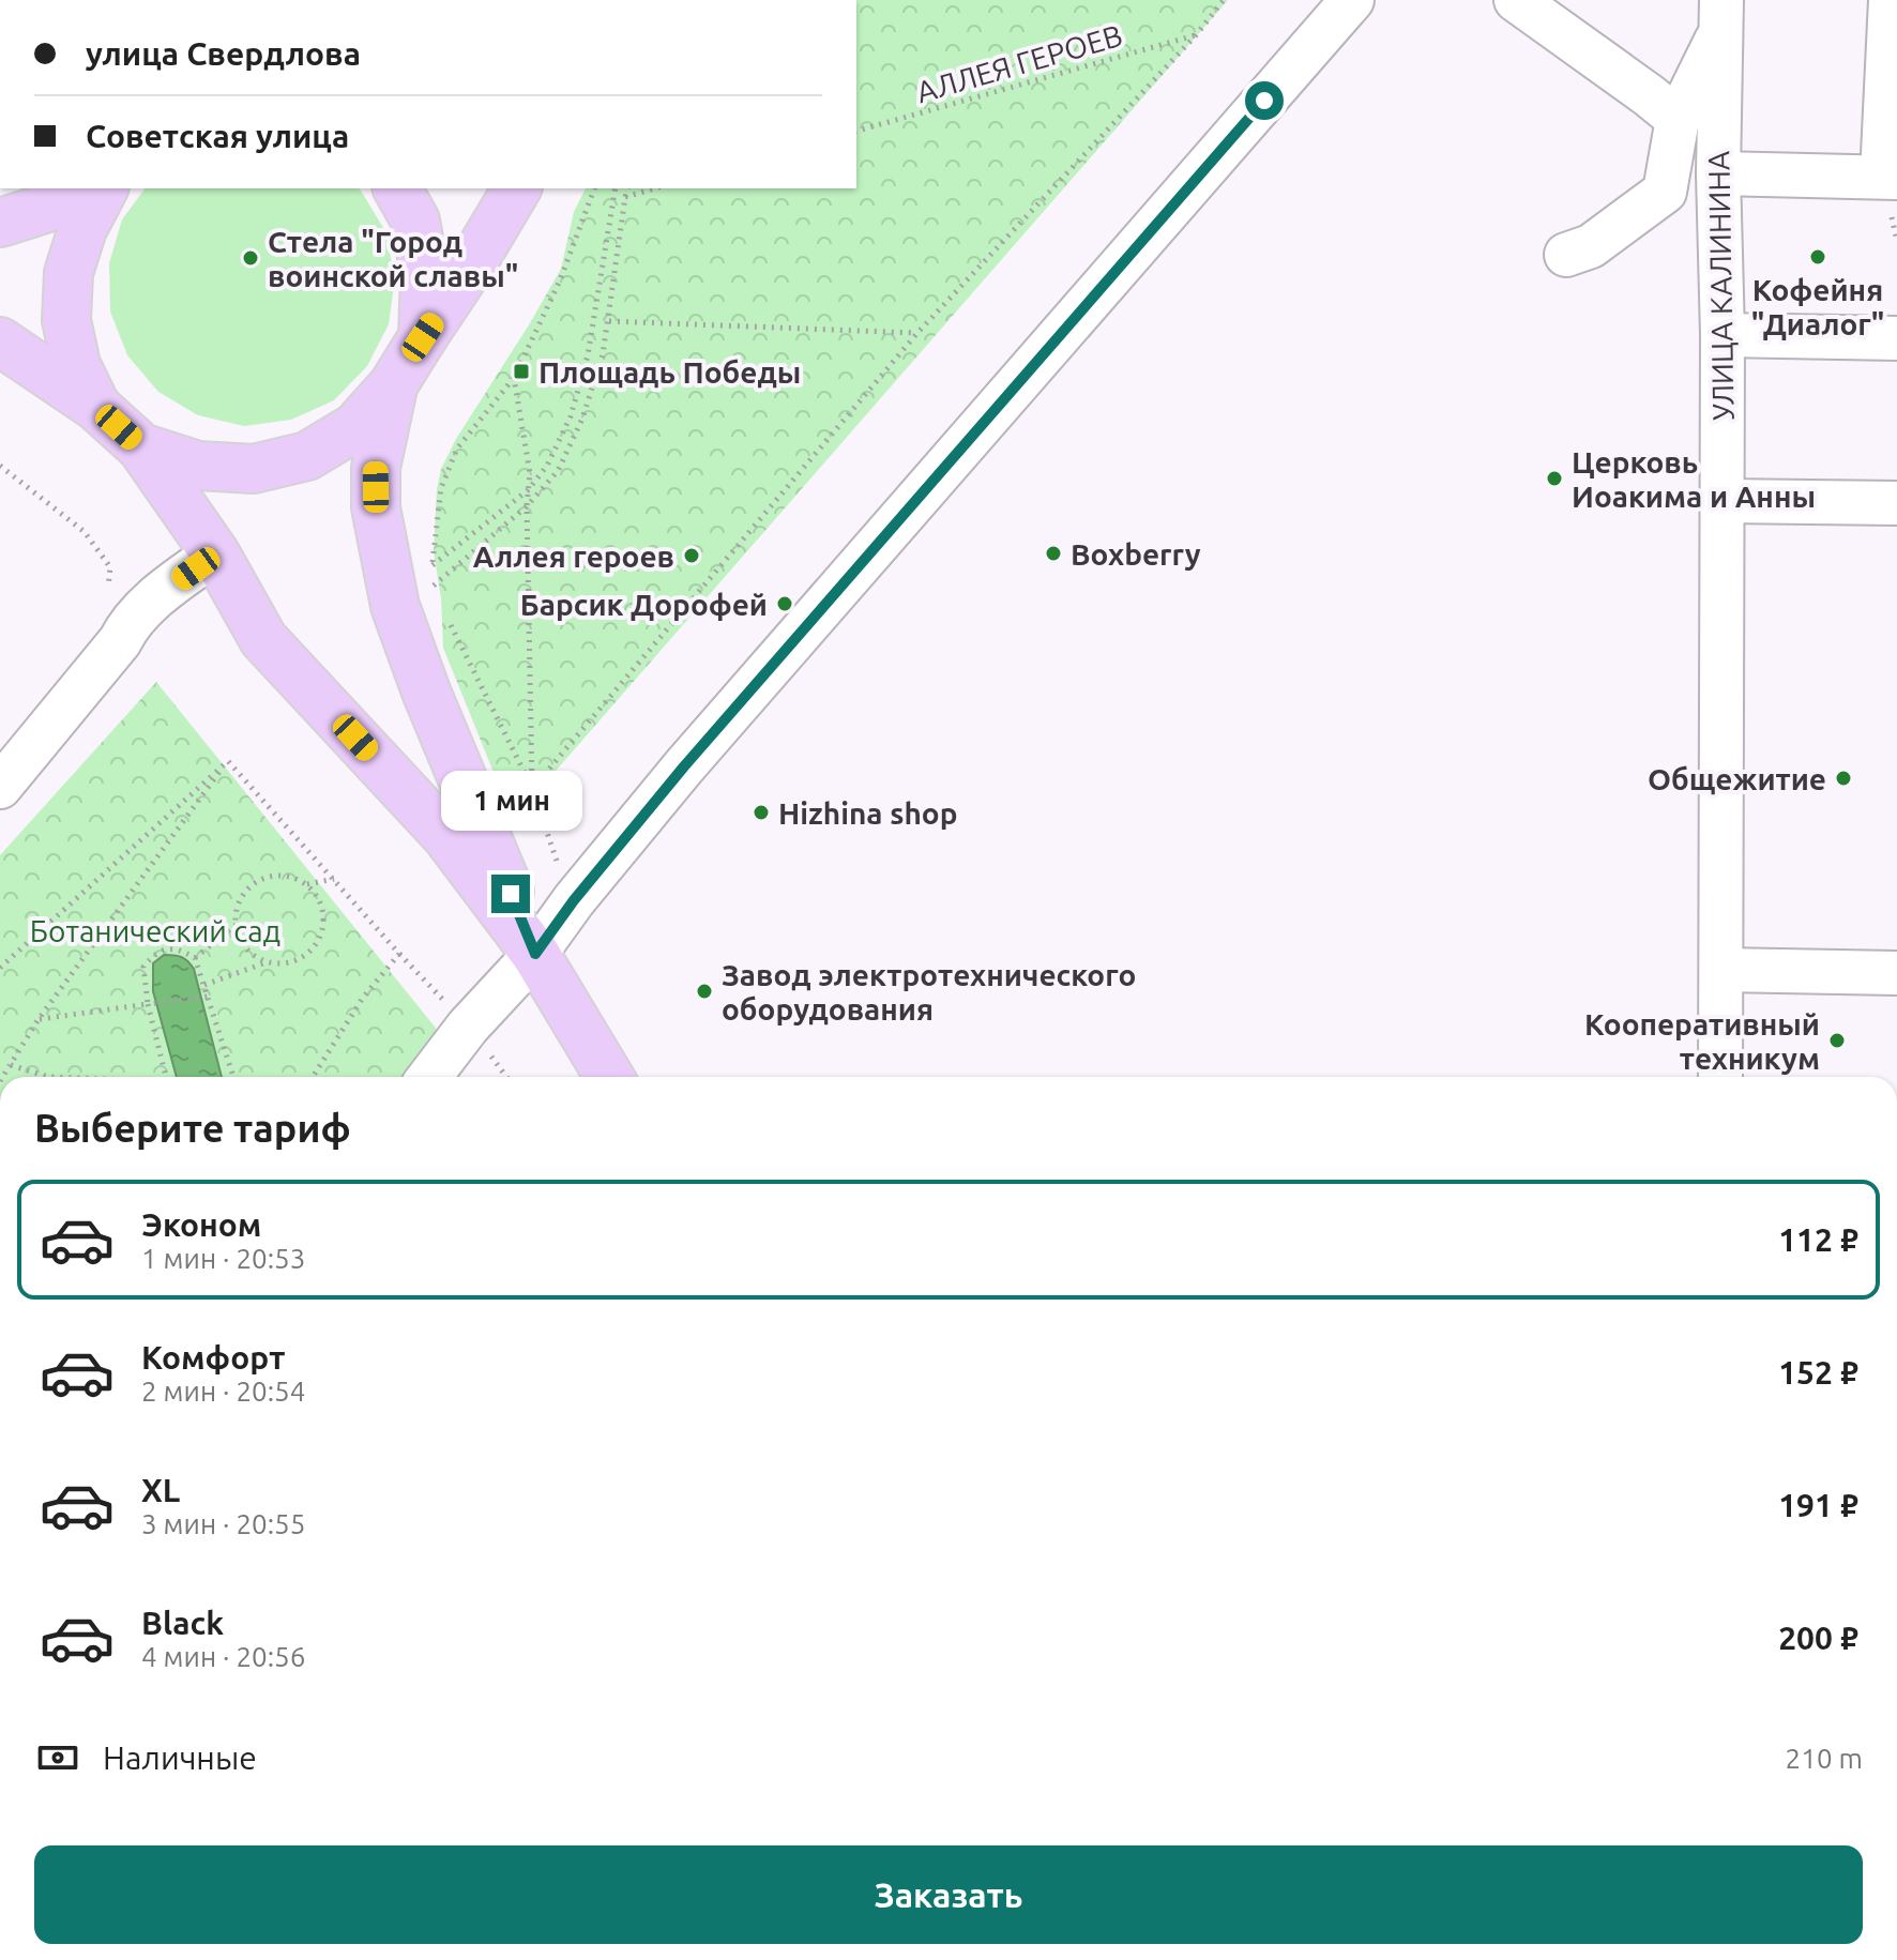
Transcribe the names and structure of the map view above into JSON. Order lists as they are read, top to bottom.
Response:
{
  "streets": {
    "street": ["УЛИЦА КАЛИНИНА"],
    "path": ["АЛЛЕЯ ГЕРОЕВ"]
  },
  "parks": ["Ботанический сад"],
  "places": {
    "other": [
      "Кофейня \"Диалог\"",
      "Стела \"Город воинской славы\"",
      "Церковь Иоакима и Анны",
      "Boxberry",
      "Аллея героев",
      "Барсик Дорофей",
      "Общежитие",
      "Hizhina shop",
      "Завод электротехнического оборудования",
      "Кооперативный техникум"
    ],
    "transit": ["Площадь Победы"]
  },
  "page": {
    "banner": ["улица Свердлова", "Советская улица"],
    "bubble": "1 мин",
    "heading": "Выберите тариф",
    "list": [
      {
        "name": "Эконом",
        "note": "1 мин · 20:53",
        "value": "112 ₽"
      },
      {
        "name": "Комфорт",
        "note": "2 мин · 20:54",
        "value": "152 ₽"
      },
      {
        "name": "XL",
        "note": "3 мин · 20:55",
        "value": "191 ₽"
      },
      {
        "name": "Black",
        "note": "4 мин · 20:56",
        "value": "200 ₽"
      }
    ],
    "pay": ["Наличные", "210 m"],
    "buttons": "Заказать"
  }
}
